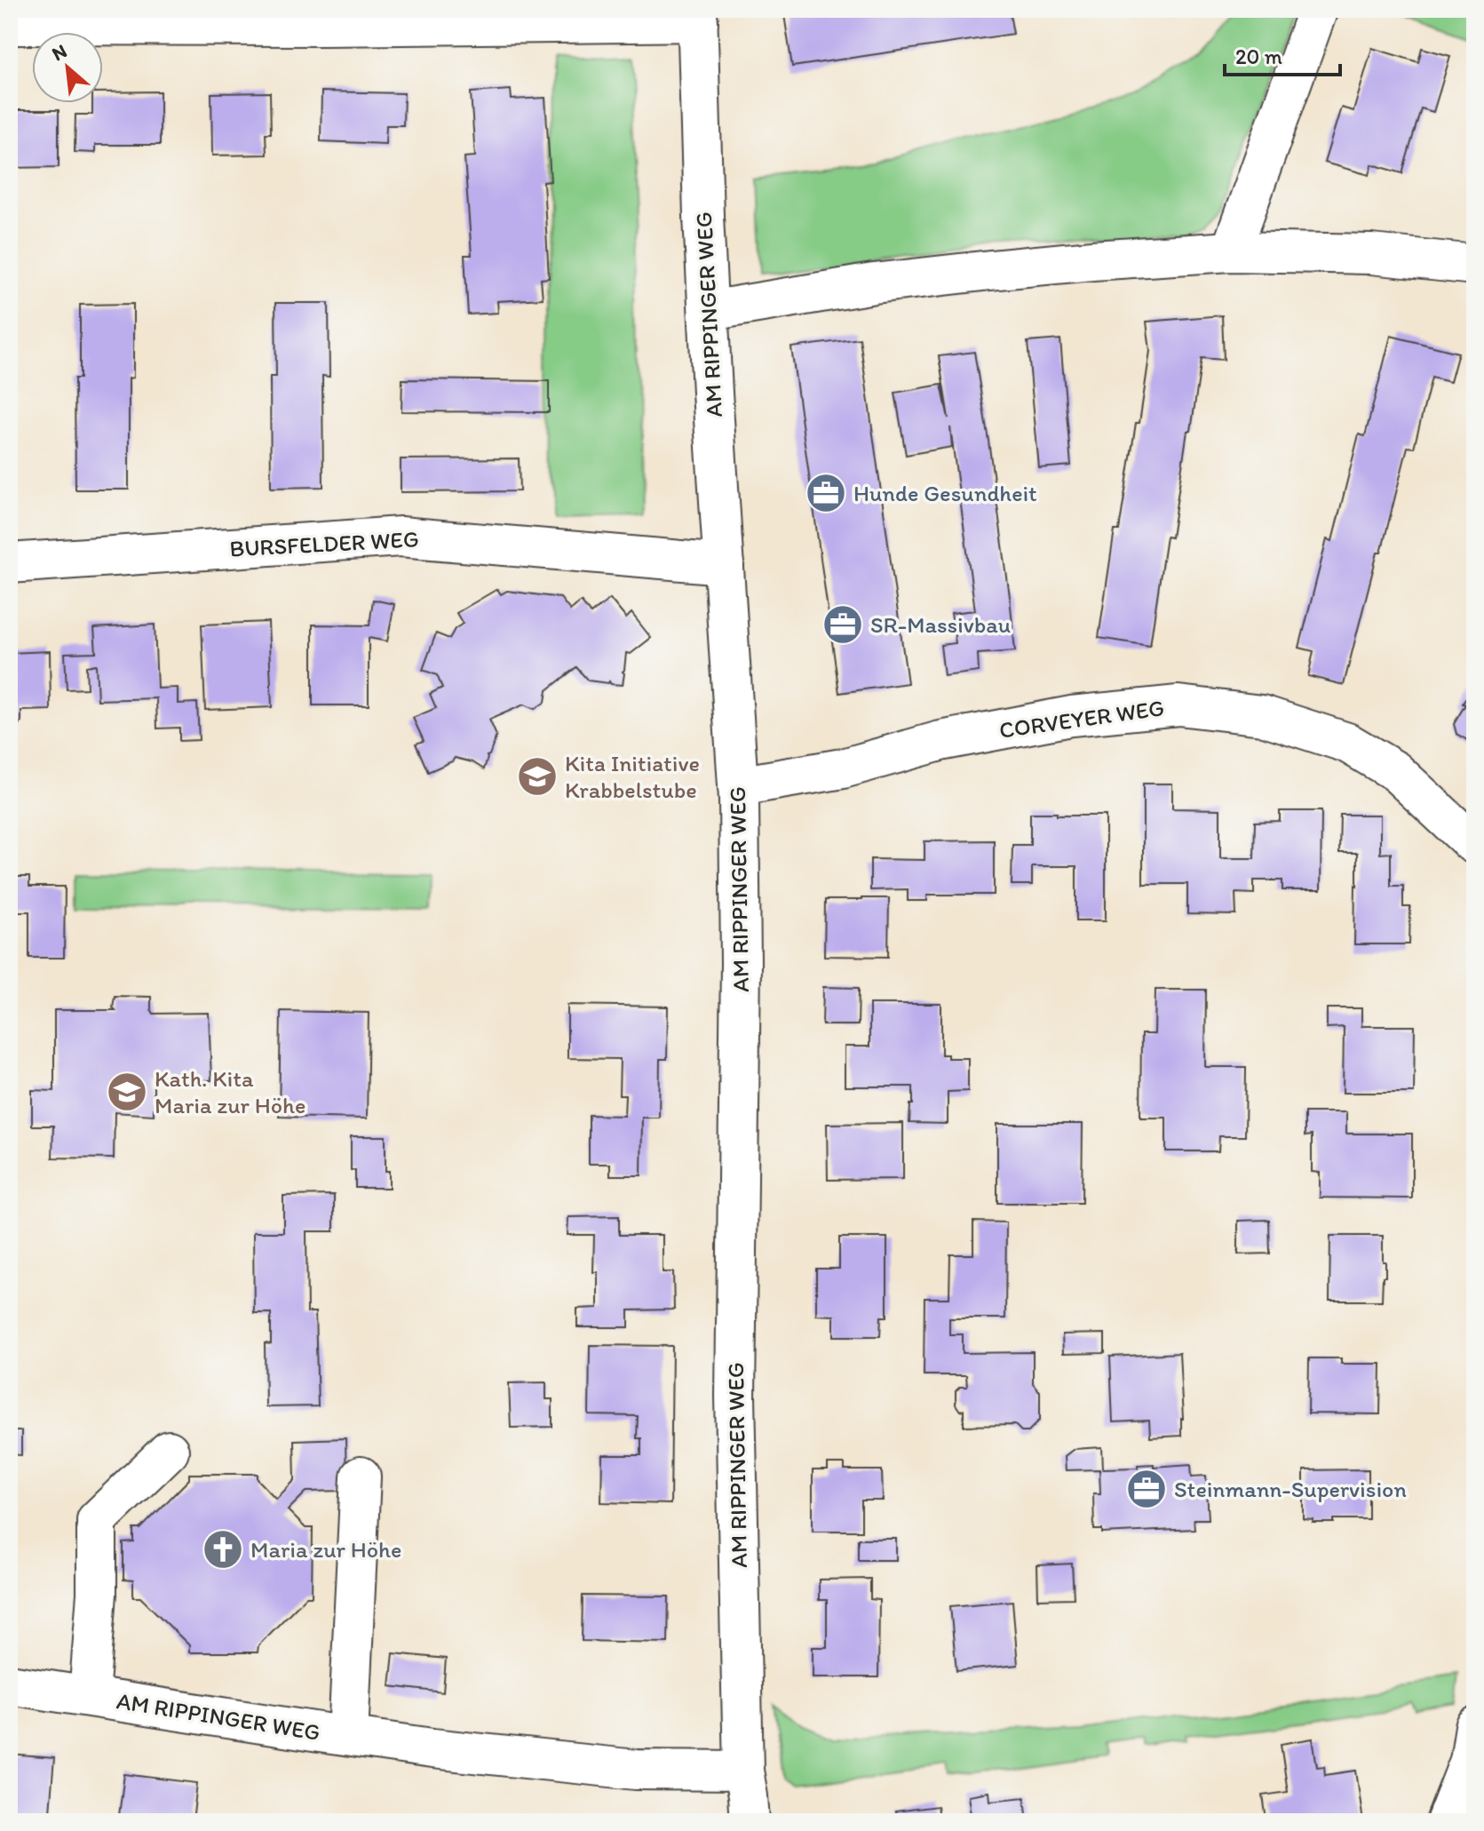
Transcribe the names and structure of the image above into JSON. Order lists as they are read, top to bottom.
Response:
{
  "streets": {
    "street": ["AM RIPPINGER WEG", "BURSFELDER WEG", "CORVEYER WEG"]
  },
  "crossings": [
    ["AM RIPPINGER WEG", "BURSFELDER WEG"],
    ["AM RIPPINGER WEG", "CORVEYER WEG"]
  ],
  "places": {
    "office": ["Hunde Gesundheit", "SR-Massivbau", "Steinmann-Supervision"],
    "school or university": ["Kita Initiative Krabbelstube", "Kath. Kita Maria zur Höhe"],
    "church": ["Maria zur Höhe"]
  },
  "scale_bar": "20 m",
  "north": "top left"
}
